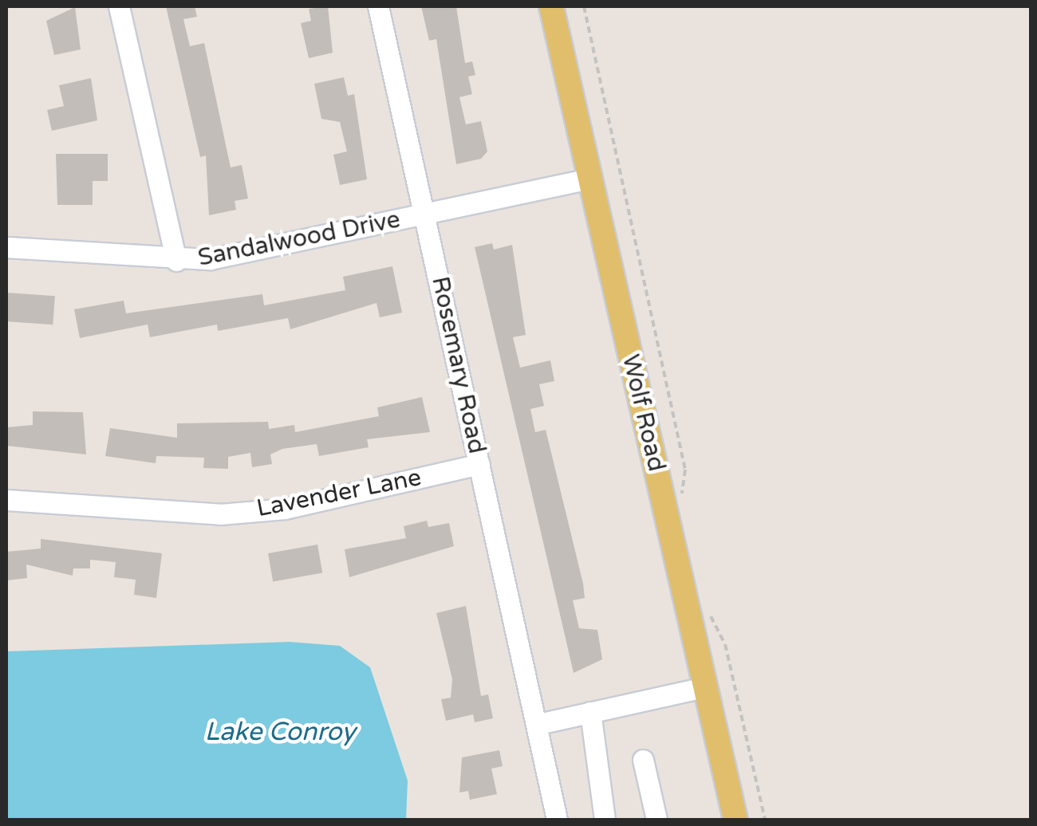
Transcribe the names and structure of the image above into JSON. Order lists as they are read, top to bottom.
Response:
{
  "streets": {
    "main road": ["Wolf Road"],
    "street": ["Sandalwood Drive", "Rosemary Road", "Lavender Lane"]
  },
  "crossings": [
    ["Sandalwood Drive", "Rosemary Road"],
    ["Sandalwood Drive", "Wolf Road"],
    ["Rosemary Road", "Lavender Lane"]
  ],
  "water": ["Lake Conroy"]
}
